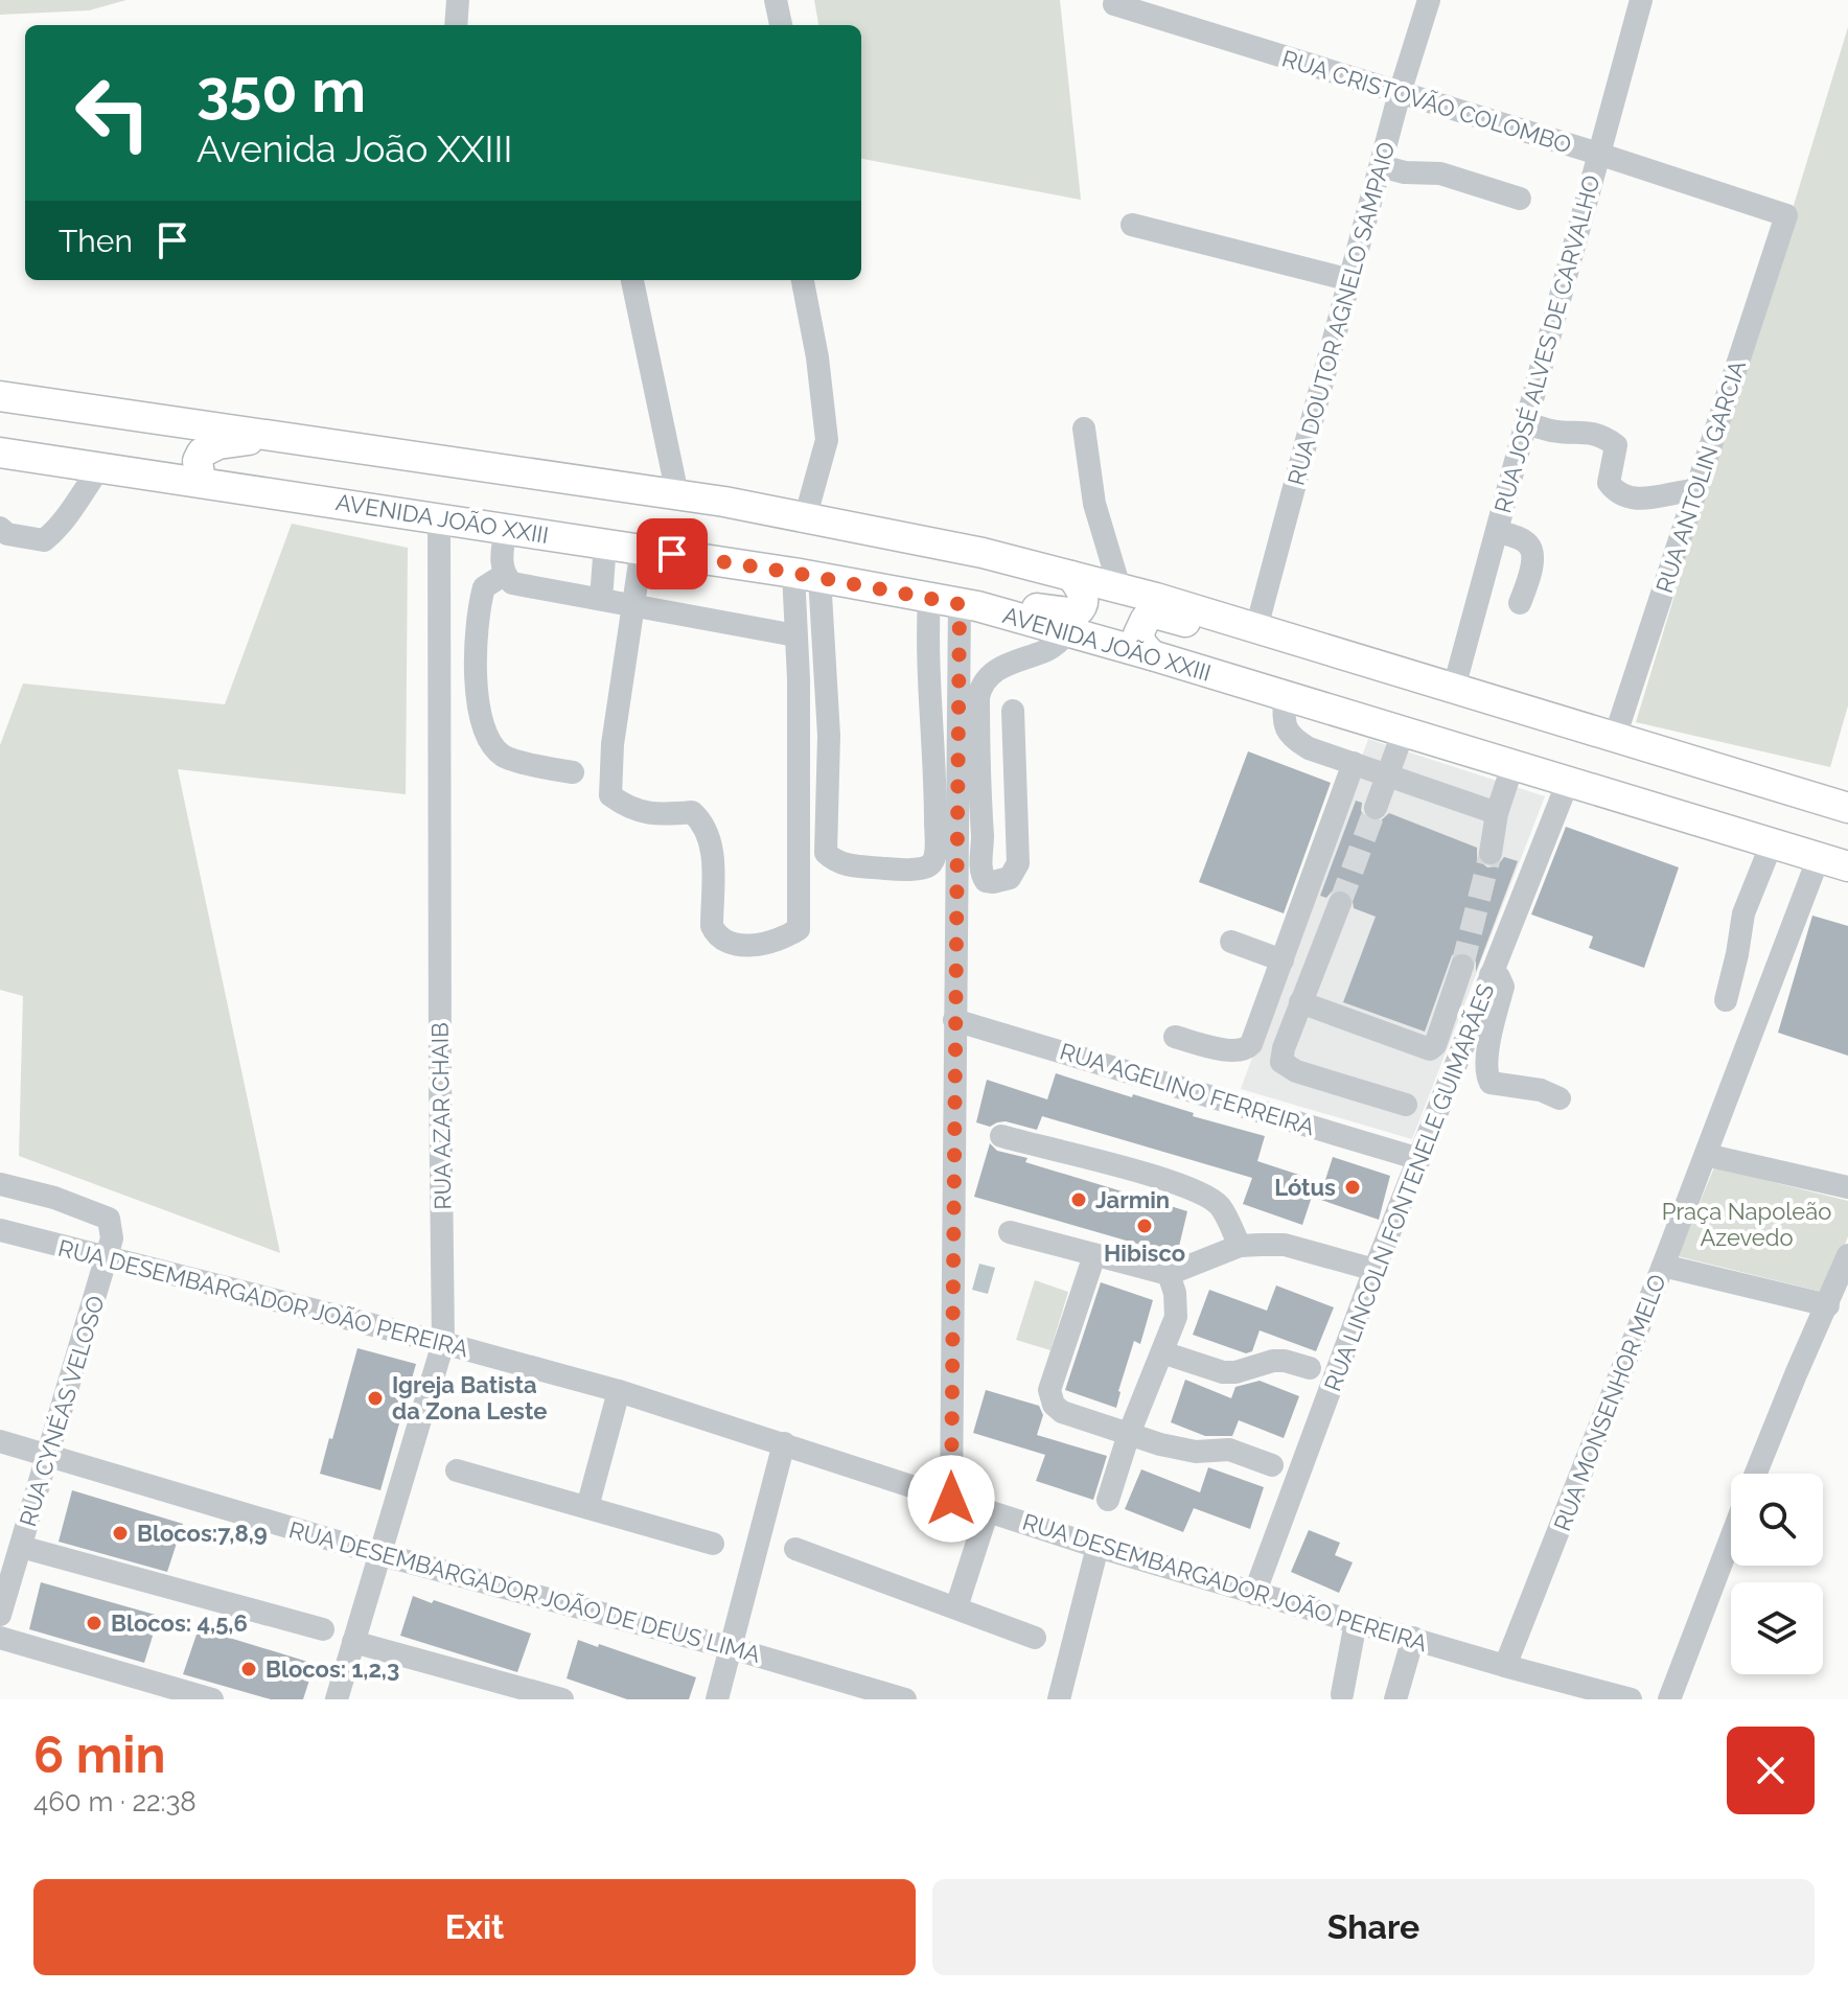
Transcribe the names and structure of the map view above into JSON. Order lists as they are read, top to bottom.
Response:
{
  "streets": {
    "main road": ["AVENIDA JOÃO XXIII"],
    "street": [
      "RUA CRISTOVÃO COLOMBO",
      "RUA DOUTOR AGNELO SAMPAIO",
      "RUA JOSÉ ALVES DE CARVALHO",
      "RUA ANTOLIN GARCIA",
      "RUA AGELINO FERREIRA",
      "RUA AZAR CHAIB",
      "RUA LINCOLN FONTENELE GUIMARÃES",
      "RUA DESEMBARGADOR JOÃO PEREIRA",
      "RUA MONSENHOR MELO",
      "RUA CYNÉAS VELOSO",
      "RUA DESEMBARGADOR JOÃO DE DEUS LIMA"
    ]
  },
  "crossings": [
    ["RUA CRISTOVÃO COLOMBO", "RUA DOUTOR AGNELO SAMPAIO"],
    ["RUA CRISTOVÃO COLOMBO", "RUA JOSÉ ALVES DE CARVALHO"],
    ["RUA CRISTOVÃO COLOMBO", "RUA ANTOLIN GARCIA"],
    ["AVENIDA JOÃO XXIII", "RUA AZAR CHAIB"],
    ["AVENIDA JOÃO XXIII", "RUA LINCOLN FONTENELE GUIMARÃES"],
    ["AVENIDA JOÃO XXIII", "RUA MONSENHOR MELO"],
    ["RUA AGELINO FERREIRA", "RUA LINCOLN FONTENELE GUIMARÃES"],
    ["RUA AZAR CHAIB", "RUA DESEMBARGADOR JOÃO PEREIRA"],
    ["RUA AZAR CHAIB", "RUA DESEMBARGADOR JOÃO DE DEUS LIMA"],
    ["RUA LINCOLN FONTENELE GUIMARÃES", "RUA DESEMBARGADOR JOÃO PEREIRA"],
    ["RUA DESEMBARGADOR JOÃO PEREIRA", "RUA MONSENHOR MELO"],
    ["RUA DESEMBARGADOR JOÃO PEREIRA", "RUA CYNÉAS VELOSO"],
    ["RUA CYNÉAS VELOSO", "RUA DESEMBARGADOR JOÃO DE DEUS LIMA"]
  ],
  "parks": ["Praça Napoleão Azevedo"],
  "places": [
    "Lótus",
    "Jarmin",
    "Hibisco",
    "Igreja Batista da Zona Leste",
    "Blocos:7,8,9",
    "Blocos: 4,5,6",
    "Blocos: 1,2,3"
  ],
  "page": {
    "turn": ["350 m", "Avenida João XXIII"],
    "then": "Then",
    "heading": ["6 min", "460 m · 22:38"],
    "buttons": ["Exit", "Share"]
  }
}
